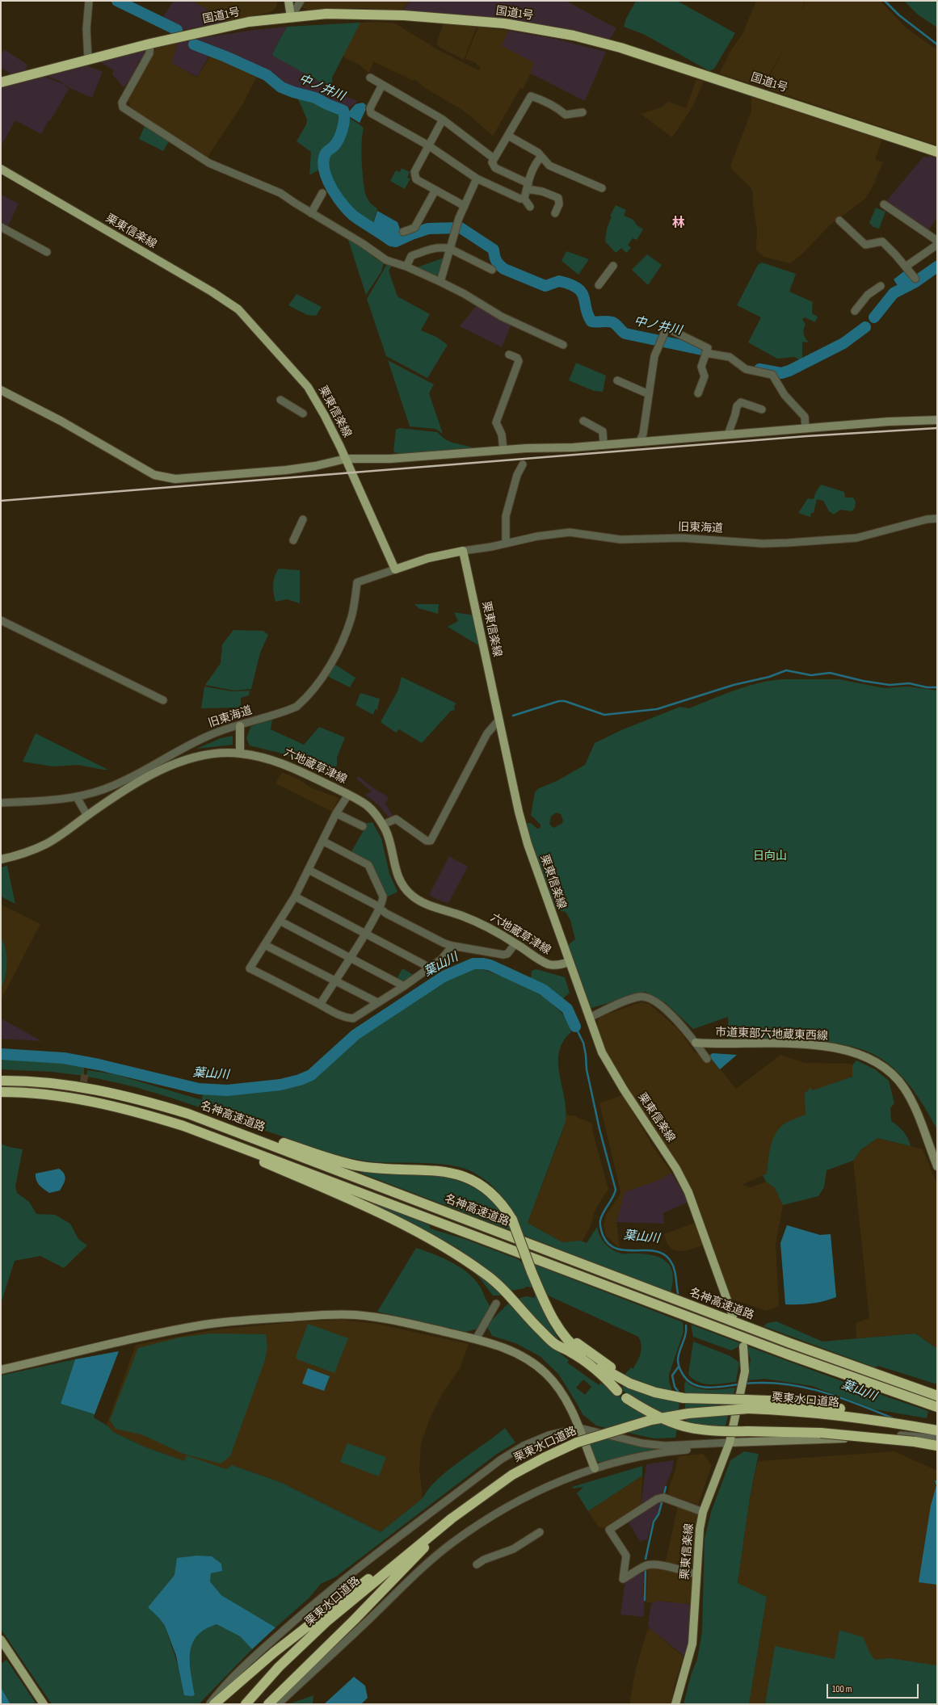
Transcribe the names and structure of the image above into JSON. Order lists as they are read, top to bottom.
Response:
{
  "streets": {
    "highway": ["国道1号", "名神高速道路", "栗東水口道路"],
    "main road": ["栗東信楽線"],
    "street": ["旧東海道", "六地蔵草津線", "市道東部六地蔵東西線"]
  },
  "crossings": [
    ["栗東信楽線", "旧東海道"],
    ["栗東信楽線", "六地蔵草津線"]
  ],
  "districts": ["林"],
  "water": ["中ノ井川", "葉山川"],
  "parks": ["日向山"],
  "scale_bar": "100 m"
}
